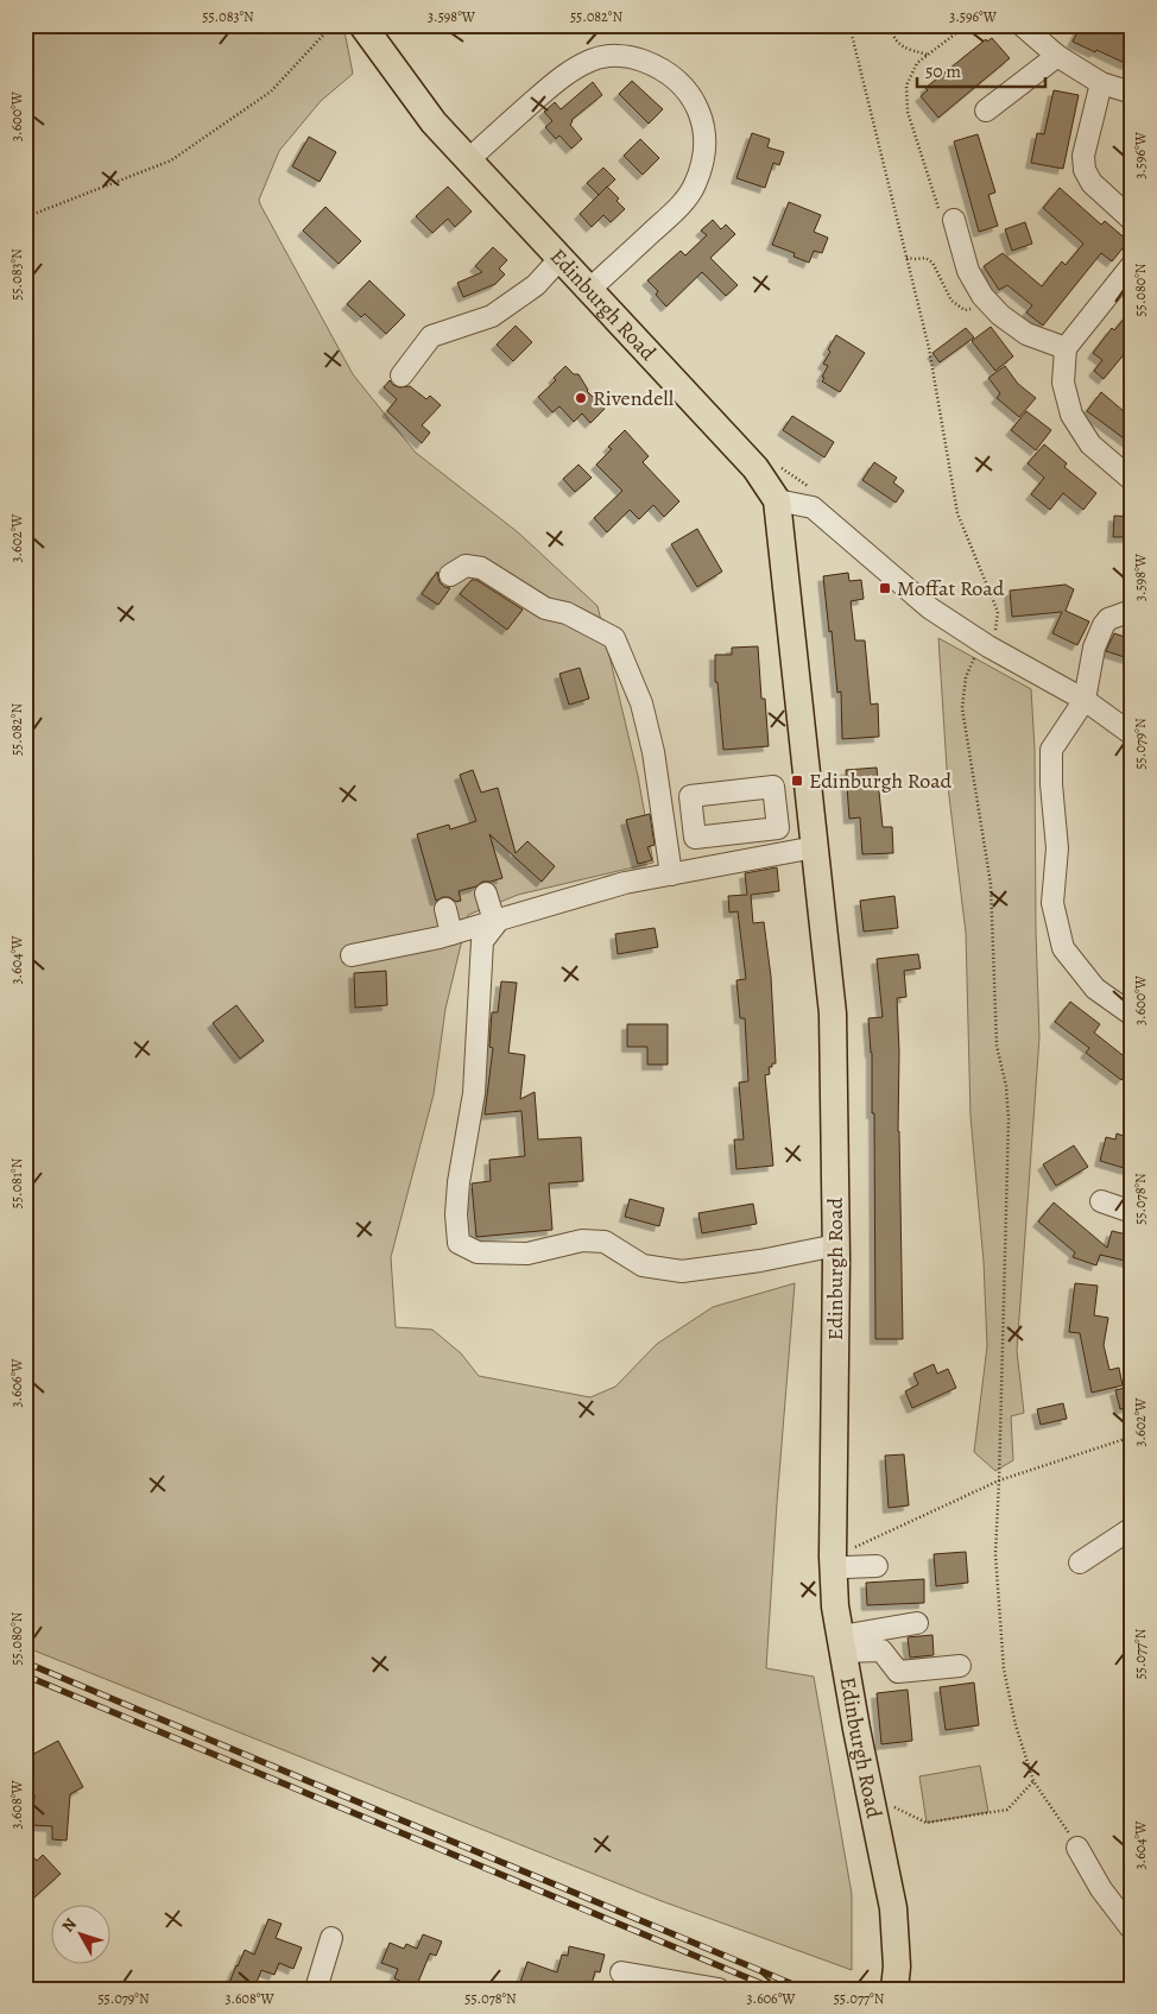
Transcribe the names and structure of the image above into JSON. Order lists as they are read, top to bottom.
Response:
{
  "streets": {
    "main road": ["Edinburgh Road"]
  },
  "places": {
    "other": ["Rivendell"],
    "transit": ["Moffat Road", "Edinburgh Road"]
  },
  "scale_bar": "50 m",
  "north": "top left",
  "coordinates": [
    "55.083°N",
    "3.598°W",
    "55.082°N",
    "3.596°W",
    "3.600°W",
    "55.080°N",
    "3.602°W",
    "55.079°N",
    "3.604°W",
    "55.081°N",
    "55.078°N",
    "3.606°W",
    "55.077°N",
    "3.608°W"
  ]
}
